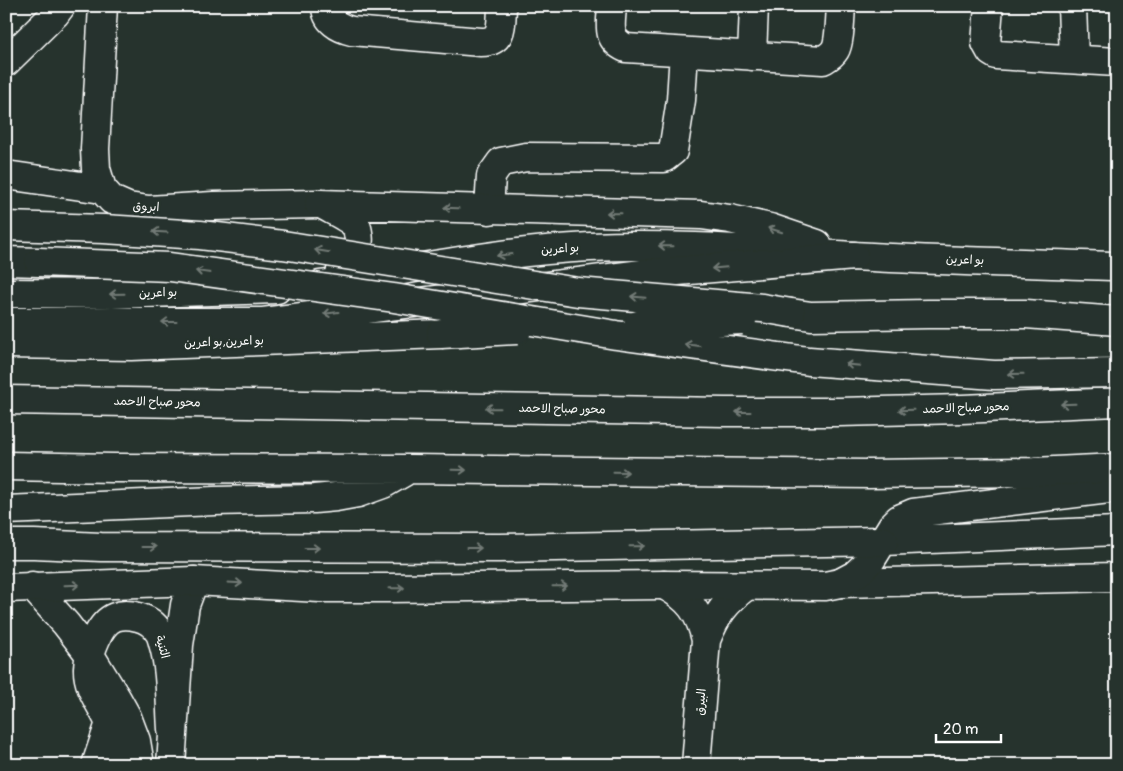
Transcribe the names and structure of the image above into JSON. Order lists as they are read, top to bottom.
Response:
{
  "streets": {
    "main road": [
      "ابروق",
      "بو اعرين",
      "بو اعرين,بو اعرين",
      "محور صباح الاحمد",
      "الثنية",
      "البيرق"
    ]
  },
  "crossings": [
    ["ابروق", "بو اعرين"]
  ],
  "scale_bar": "20 m"
}
